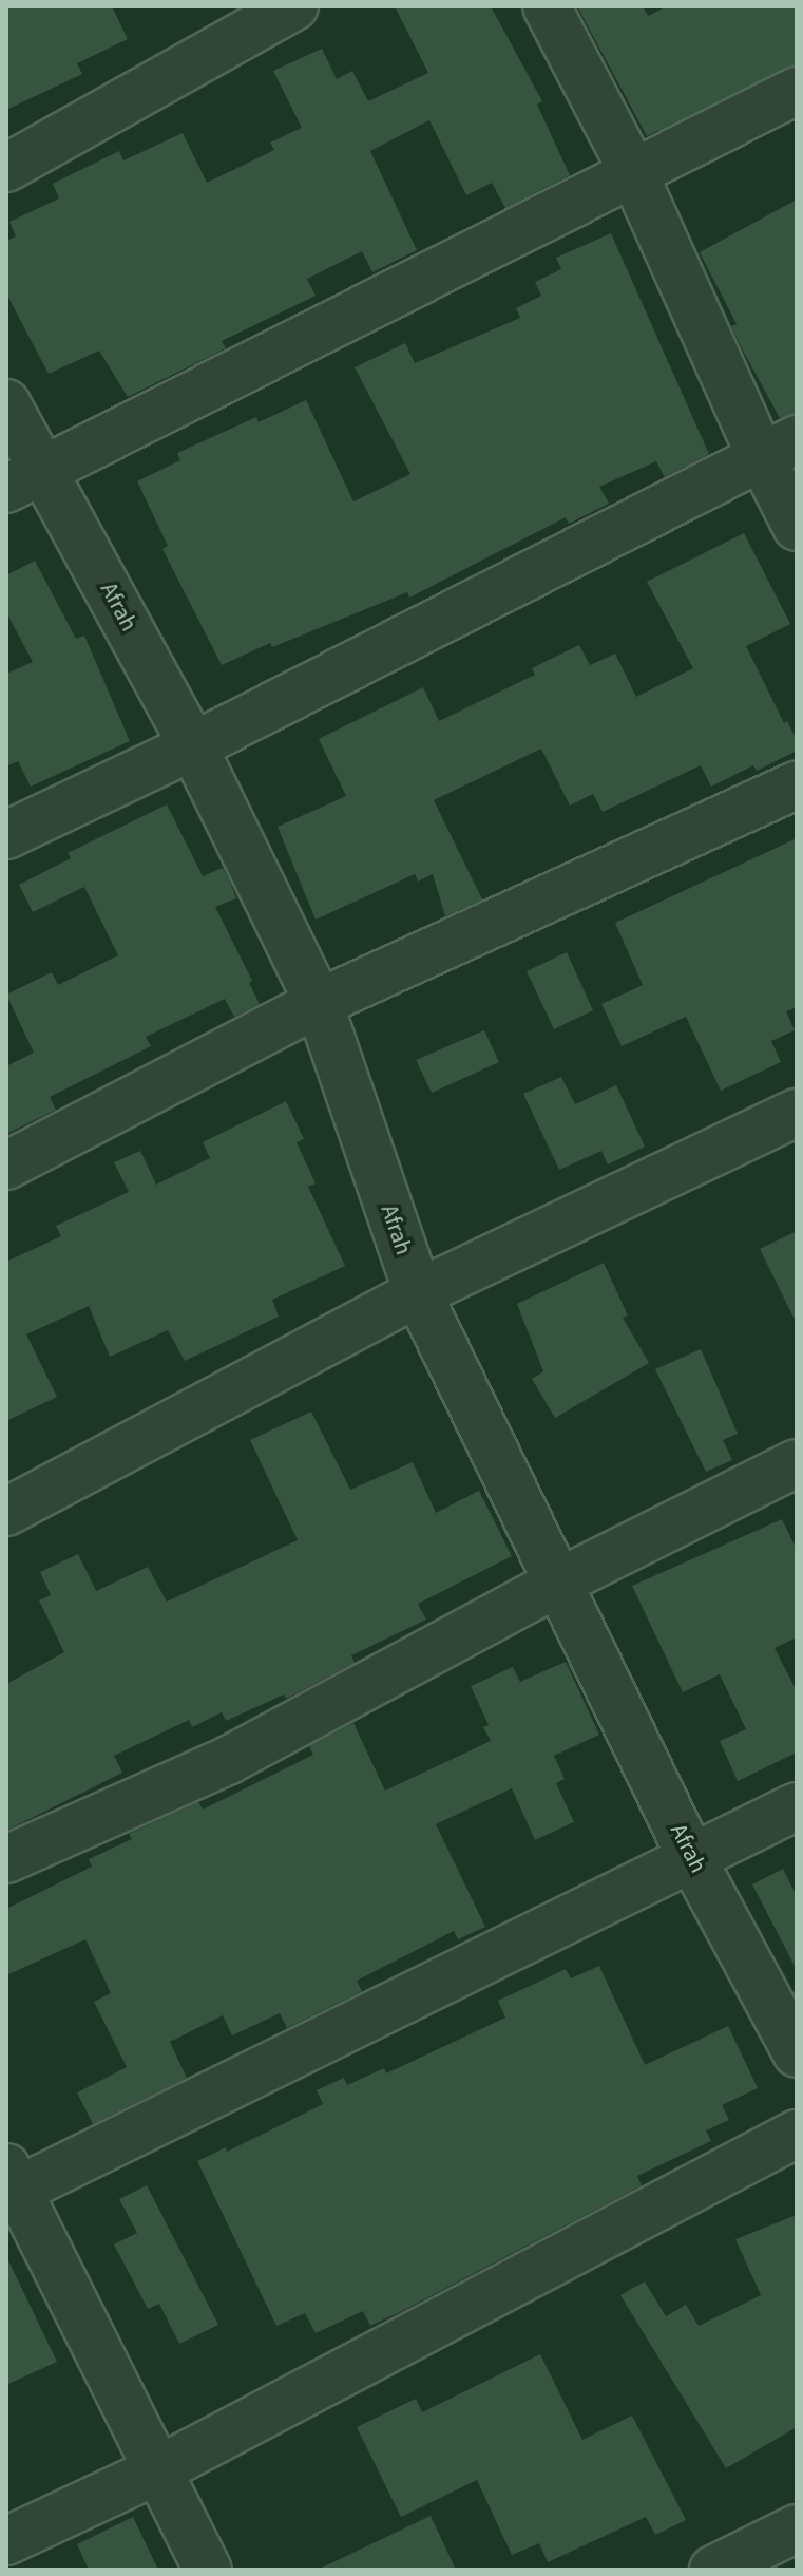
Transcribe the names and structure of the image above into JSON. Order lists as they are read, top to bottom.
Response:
{
  "streets": {
    "street": ["Afrah"]
  }
}
